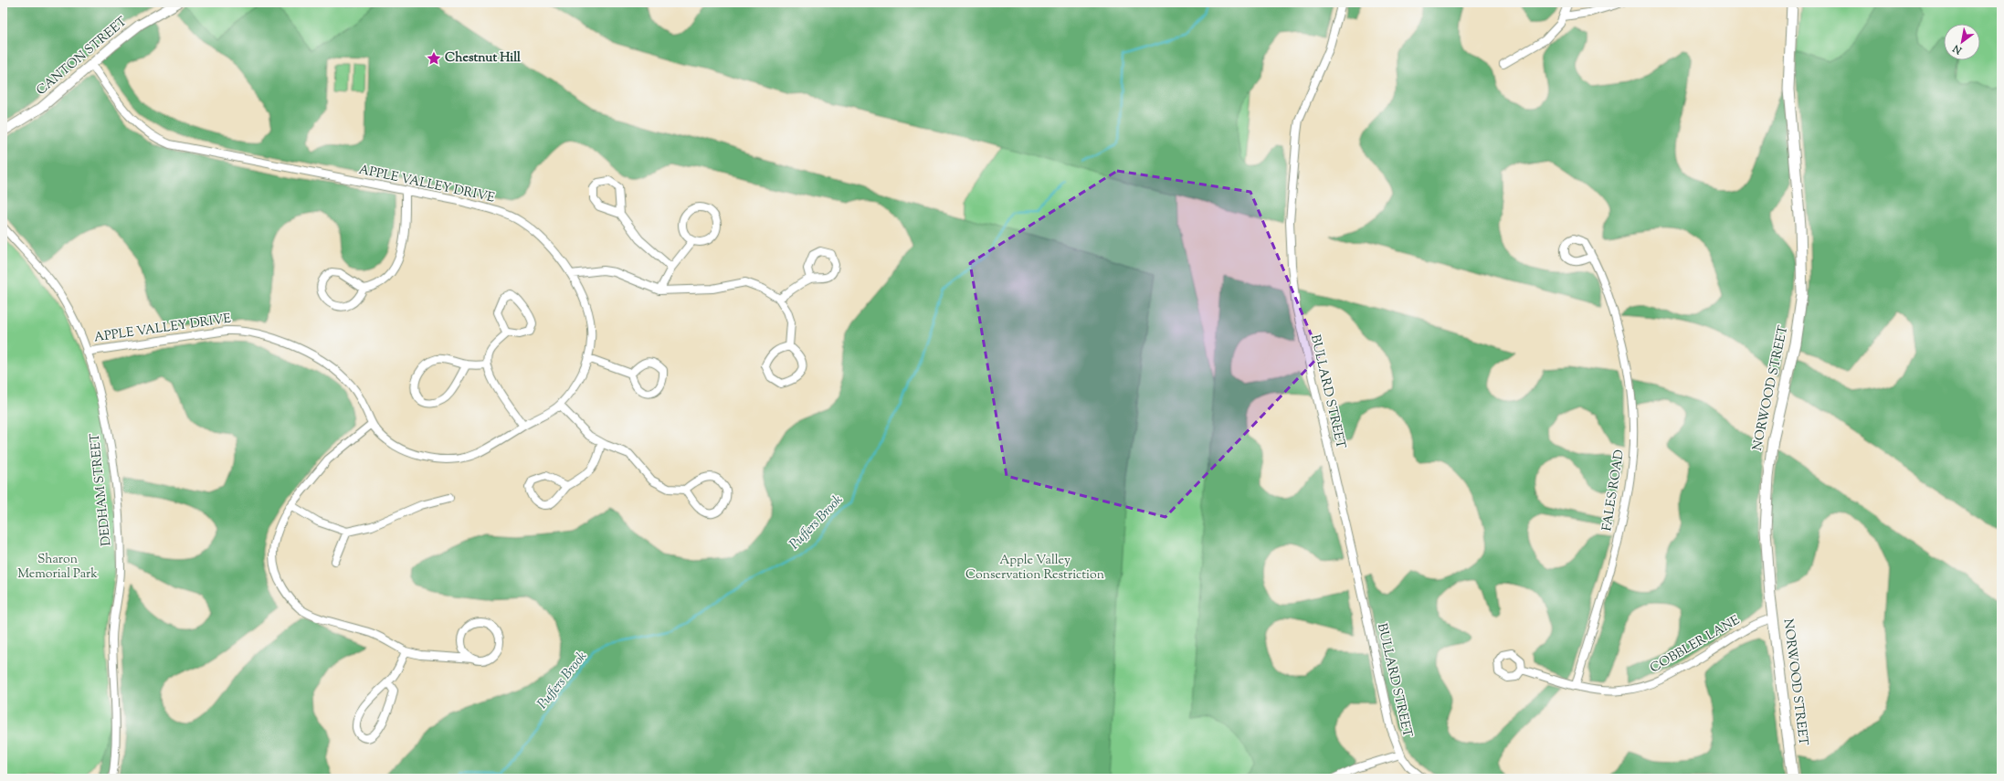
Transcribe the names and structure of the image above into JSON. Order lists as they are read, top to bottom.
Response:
{
  "streets": {
    "main road": ["NORWOOD STREET"],
    "street": [
      "CANTON STREET",
      "APPLE VALLEY DRIVE",
      "BULLARD STREET",
      "DEDHAM STREET",
      "FALES ROAD",
      "COBBLER LANE"
    ]
  },
  "crossings": [
    ["CANTON STREET", "APPLE VALLEY DRIVE"],
    ["APPLE VALLEY DRIVE", "DEDHAM STREET"],
    ["NORWOOD STREET", "COBBLER LANE"],
    ["FALES ROAD", "COBBLER LANE"]
  ],
  "water": ["Puffers Brook"],
  "parks": ["Sharon Memorial Park", "Apple Valley Conservation Restriction"],
  "places": {
    "place": ["Chestnut Hill"]
  },
  "north": "bottom left"
}
